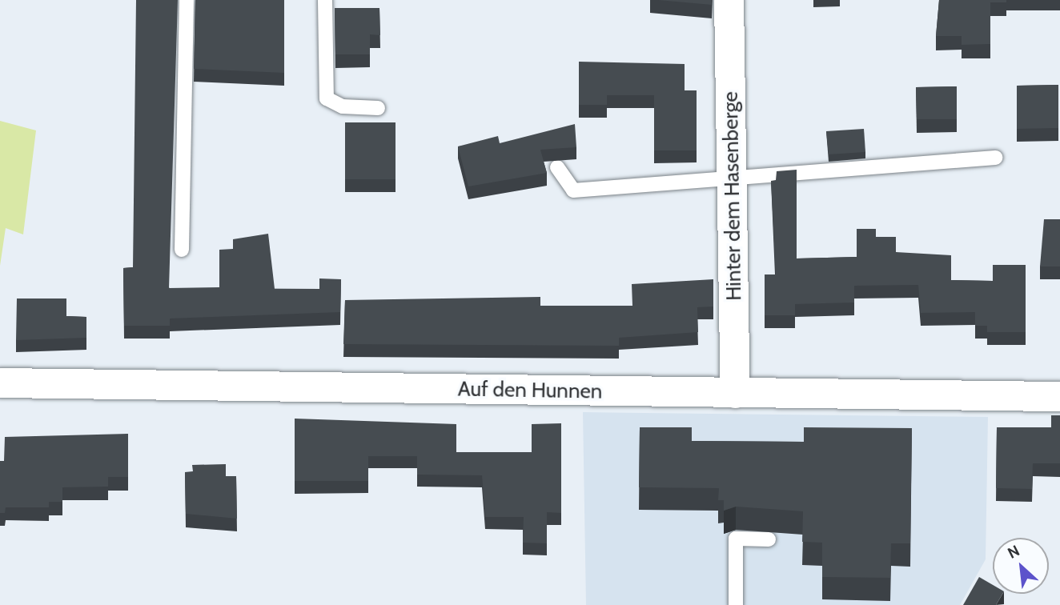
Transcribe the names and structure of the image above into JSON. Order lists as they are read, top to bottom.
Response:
{
  "streets": {
    "street": ["Hinter dem Hasenberge", "Auf den Hunnen"]
  },
  "crossings": [
    ["Hinter dem Hasenberge", "Auf den Hunnen"]
  ],
  "north": "top left"
}
